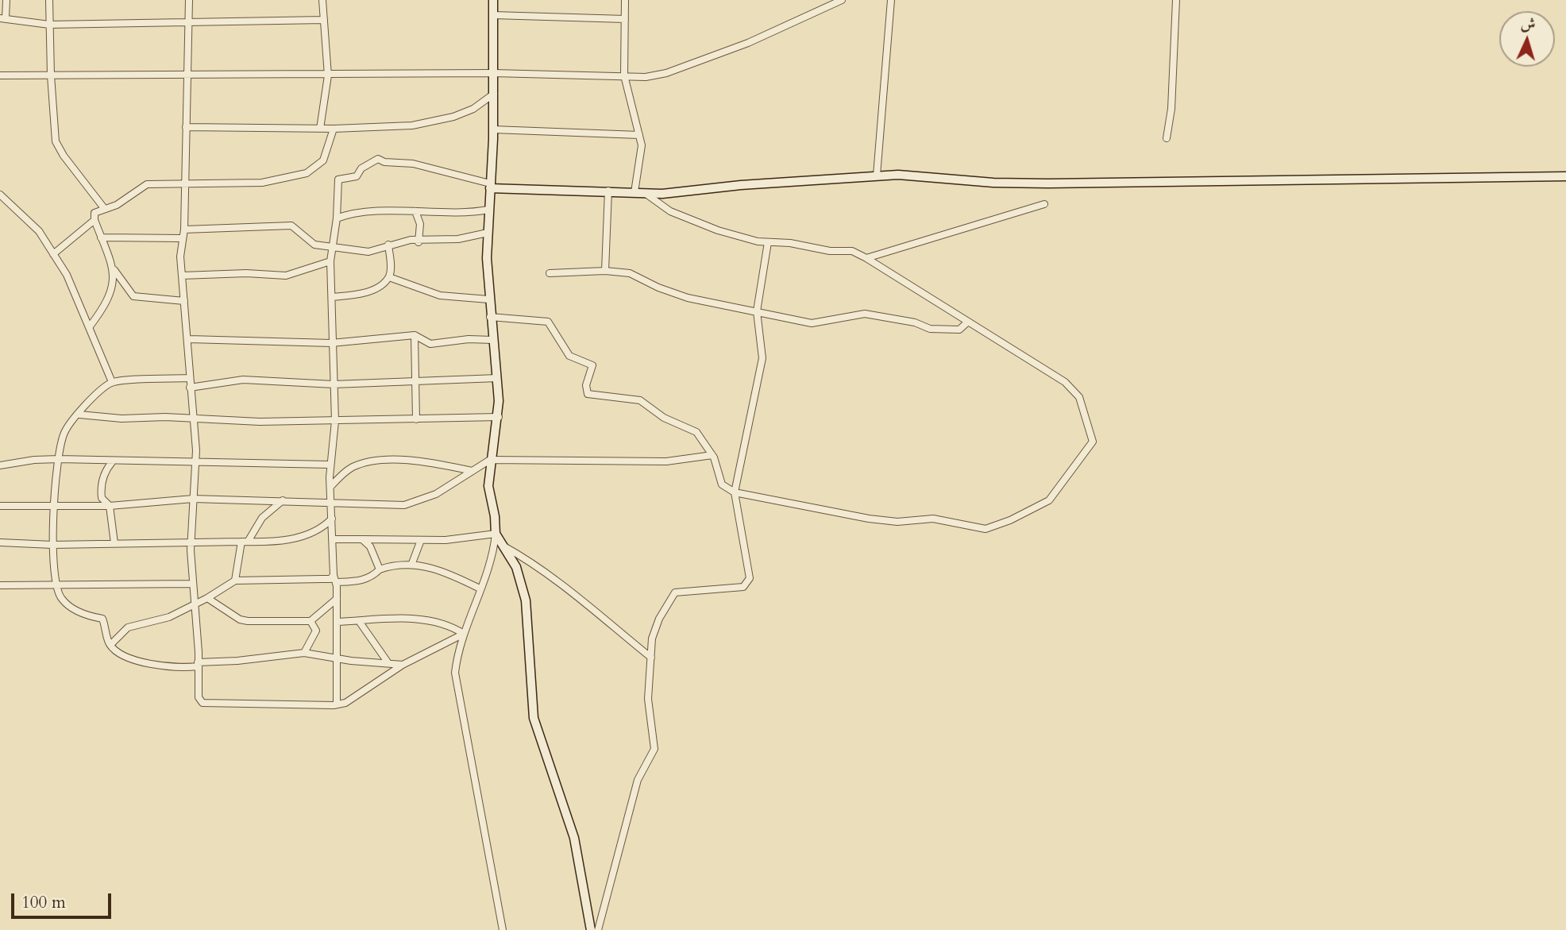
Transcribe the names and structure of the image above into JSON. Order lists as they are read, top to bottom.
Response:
{
  "scale_bar": "100 m",
  "north": "top"
}
